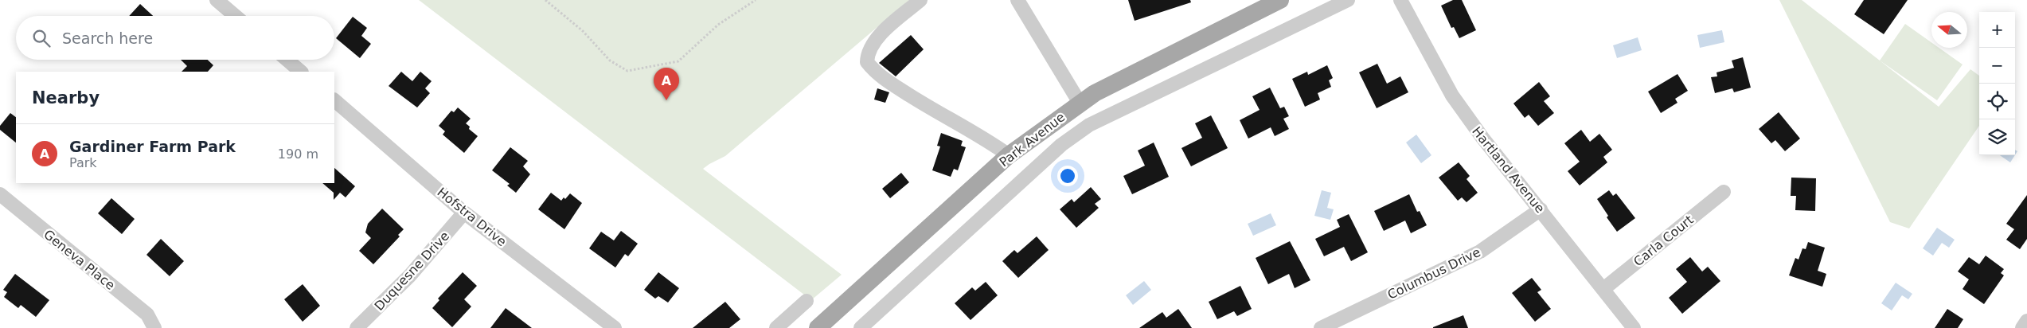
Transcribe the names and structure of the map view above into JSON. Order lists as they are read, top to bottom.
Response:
{
  "streets": {
    "main road": ["Park Avenue"],
    "street": [
      "Hartland Avenue",
      "Hofstra Drive",
      "Carla Court",
      "Geneva Place",
      "Duquesne Drive",
      "Columbus Drive"
    ]
  },
  "crossings": [
    ["Hartland Avenue", "Carla Court"],
    ["Hartland Avenue", "Columbus Drive"],
    ["Hofstra Drive", "Duquesne Drive"]
  ],
  "north": "left",
  "page": {
    "map_buttons": ["+", "−"],
    "search": "Search here",
    "pins": "A",
    "heading": "Nearby",
    "list": [
      {
        "mark": "A",
        "name": "Gardiner Farm Park",
        "note": "Park",
        "value": "190 m"
      }
    ]
  }
}
